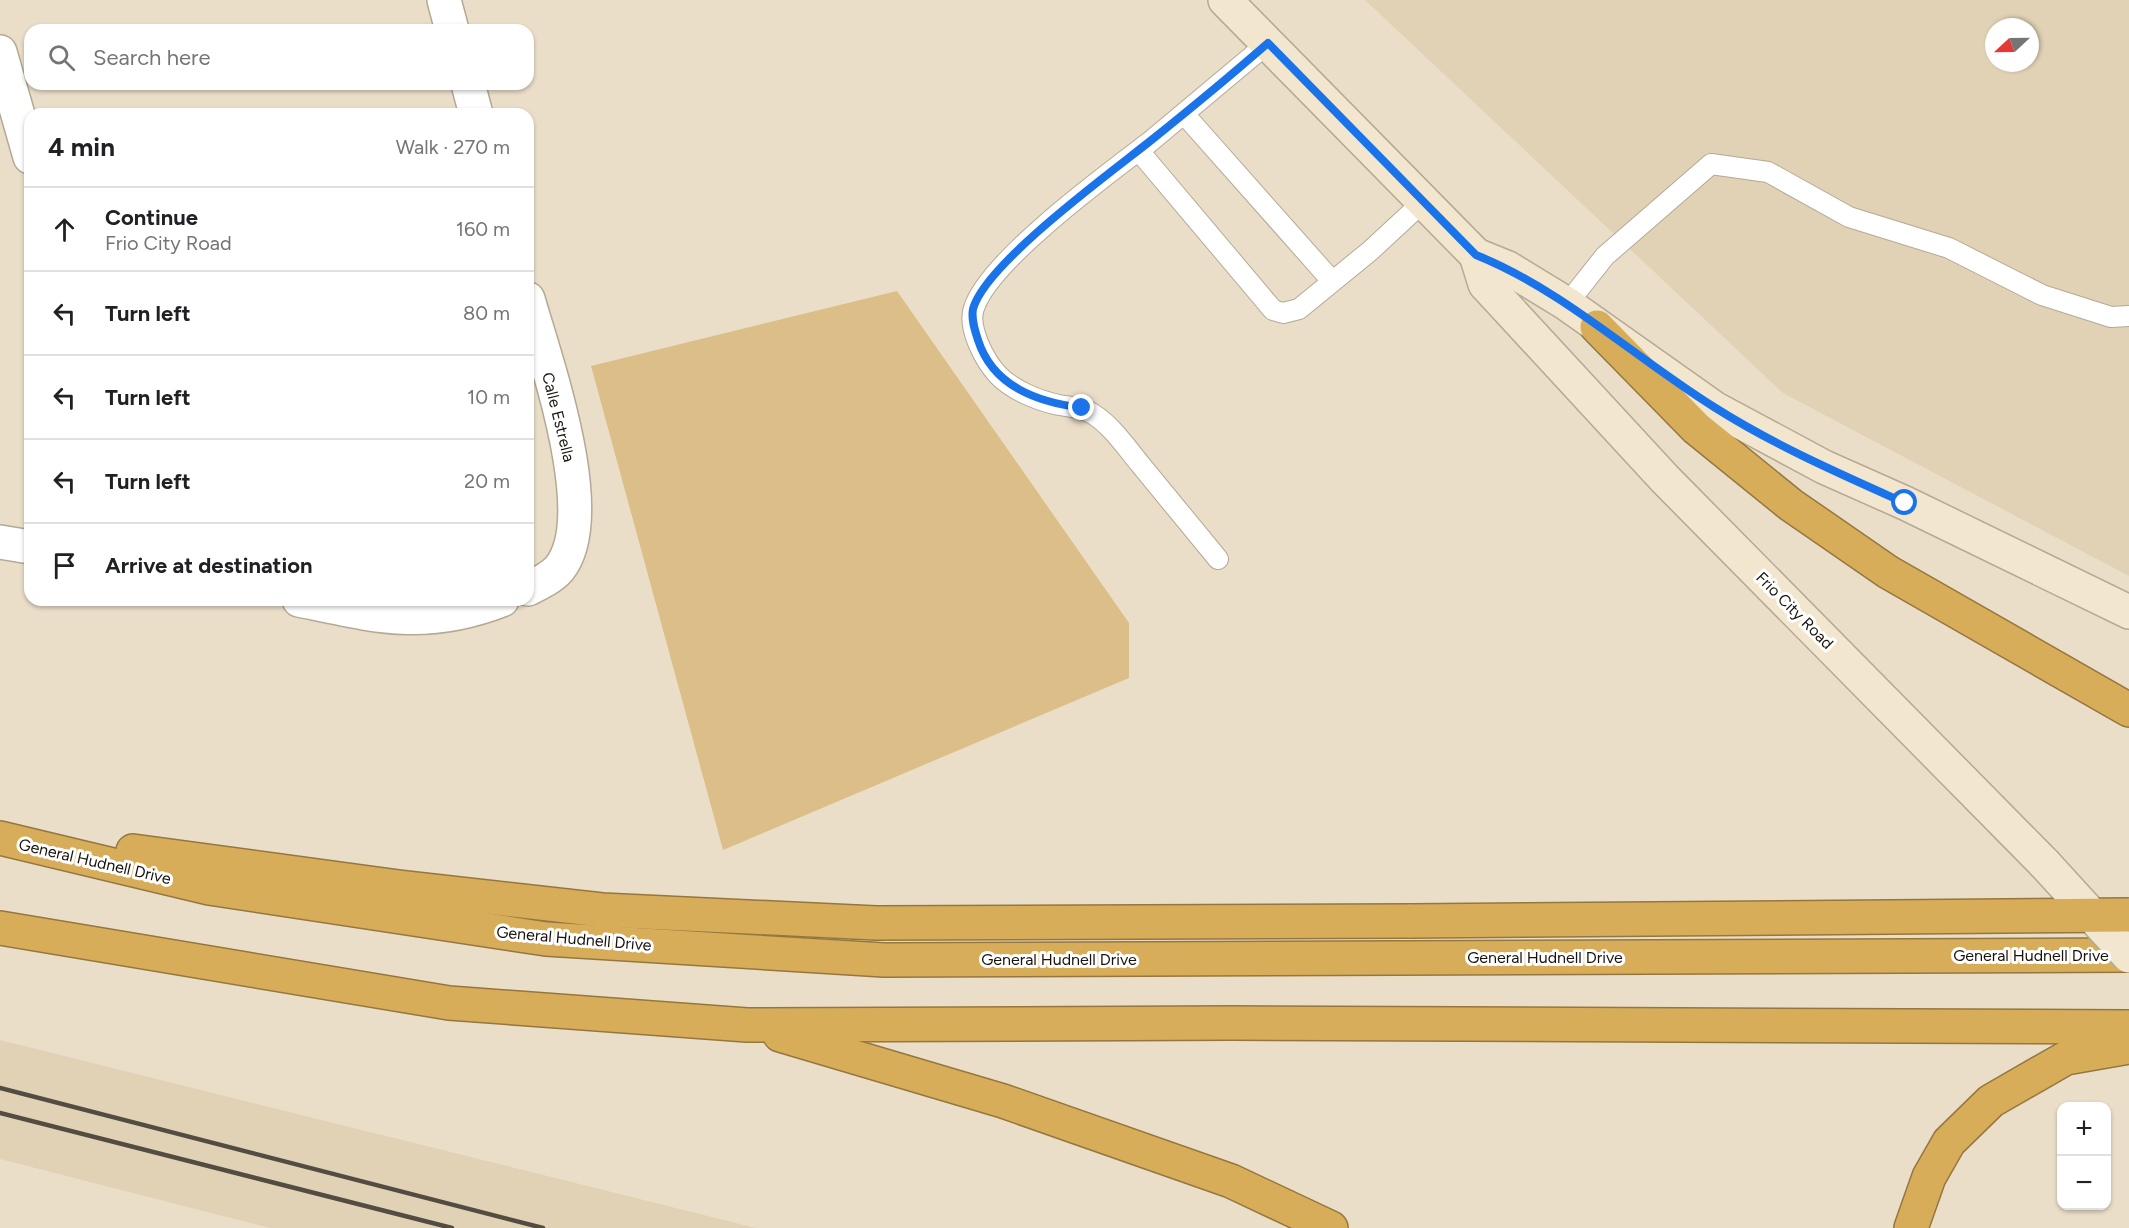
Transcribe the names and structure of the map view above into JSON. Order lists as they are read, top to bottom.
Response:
{
  "streets": {
    "highway": ["General Hudnell Drive"],
    "main road": ["Frio City Road"],
    "street": ["Calle Estrella"]
  },
  "crossings": [
    ["Frio City Road", "General Hudnell Drive"]
  ],
  "north": "left",
  "page": {
    "search": "Search here",
    "heading": ["4 min", "Walk · 270 m"],
    "list": [
      ["Continue", "Frio City Road", "160 m"],
      ["Turn left", "80 m"],
      ["Turn left", "10 m"],
      ["Turn left", "20 m"],
      "Arrive at destination"
    ],
    "map_buttons": ["+", "−"]
  }
}
